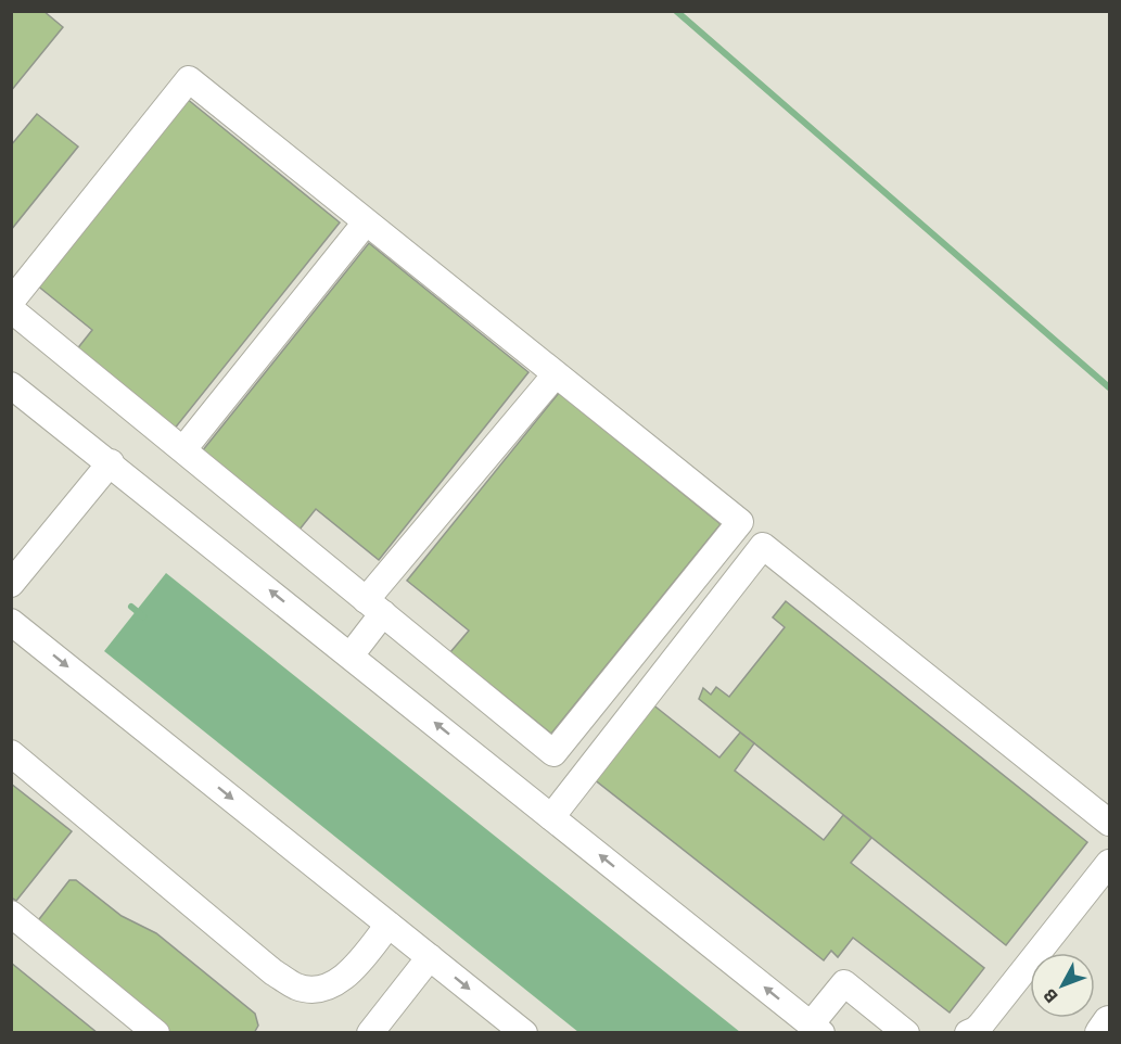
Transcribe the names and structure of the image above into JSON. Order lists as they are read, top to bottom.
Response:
{
  "north": "bottom left"
}
